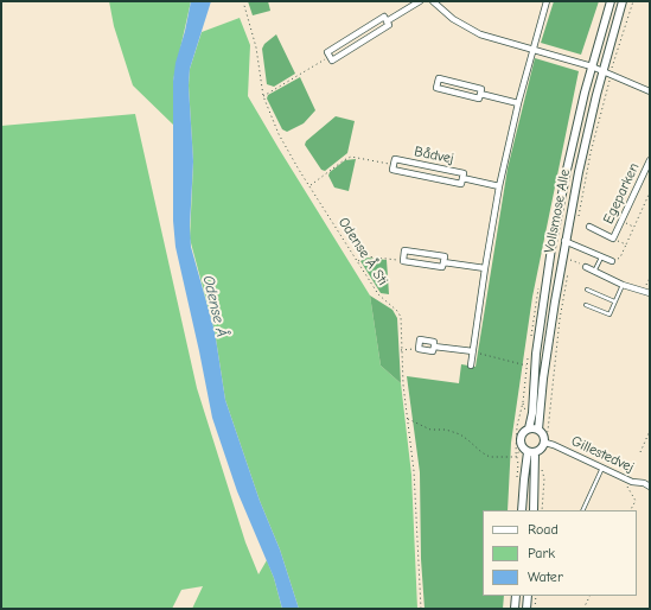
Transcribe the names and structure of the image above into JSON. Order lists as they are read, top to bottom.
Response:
{
  "streets": {
    "street": [
      "Bådvej",
      "Egeparken",
      "Vollsmose Alle",
      "Gillestedvej"
    ],
    "path": ["Odense Å Sti"]
  },
  "crossings": [
    ["Vollsmose Alle", "Gillestedvej"]
  ],
  "water": ["Odense Å"],
  "legend": ["Road", "Park", "Water"]
}
